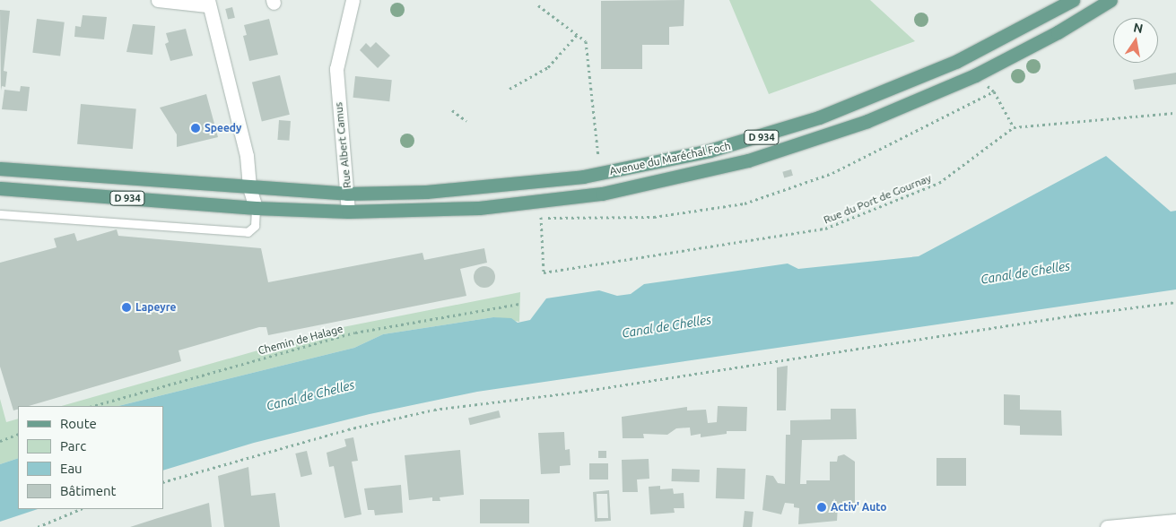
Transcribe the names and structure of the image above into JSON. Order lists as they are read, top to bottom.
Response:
{
  "streets": {
    "main road": ["D 934", "Avenue du Maréchal Foch"],
    "street": ["Rue Albert Camus"],
    "path": ["Rue du Port de Gournay", "Chemin de Halage"]
  },
  "crossings": [
    ["D 934", "Rue Albert Camus"],
    ["D 934", "Avenue du Maréchal Foch"],
    ["Rue Albert Camus", "Avenue du Maréchal Foch"]
  ],
  "water": ["Canal de Chelles"],
  "places": ["Speedy", "Lapeyre", "Activ' Auto"],
  "legend": [
    "Route",
    "Parc",
    "Eau",
    "Bâtiment"
  ],
  "north": "top"
}
